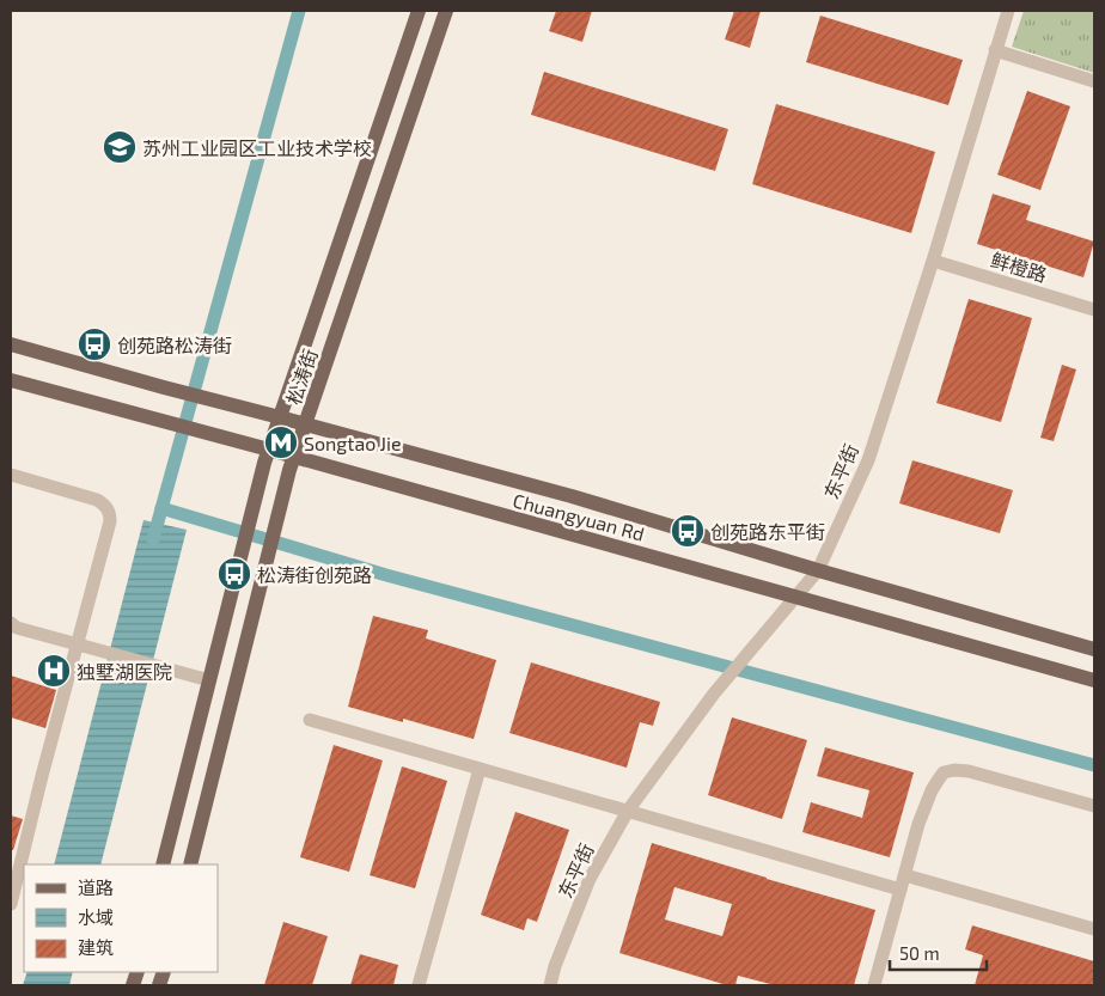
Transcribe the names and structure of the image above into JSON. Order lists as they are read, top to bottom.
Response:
{
  "streets": {
    "main road": ["松涛街", "Chuangyuan Rd"],
    "street": ["鲜橙路", "东平街"]
  },
  "crossings": [
    ["鲜橙路", "东平街"],
    ["松涛街", "Chuangyuan Rd"],
    ["东平街", "Chuangyuan Rd"]
  ],
  "places": {
    "school or university": ["苏州工业园区工业技术学校"],
    "bus stop": ["创苑路松涛街", "创苑路东平街", "松涛街创苑路"],
    "metro station": ["Songtao Jie"],
    "hospital": ["独墅湖医院"]
  },
  "legend": ["道路", "水域", "建筑"],
  "scale_bar": "50 m"
}
